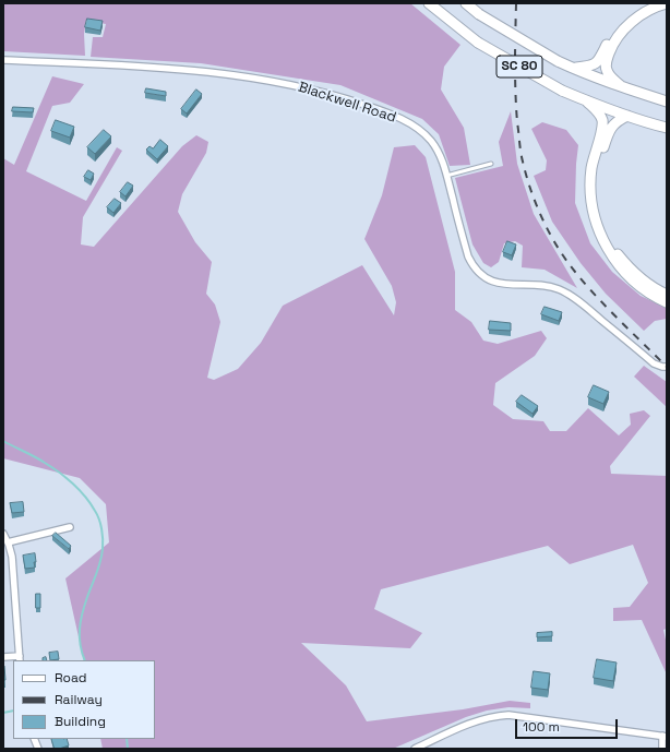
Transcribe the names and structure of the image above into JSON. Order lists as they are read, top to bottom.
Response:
{
  "streets": {
    "main road": ["SC 80"],
    "street": ["Blackwell Road"]
  },
  "legend": ["Road", "Railway", "Building"],
  "scale_bar": "100 m"
}
